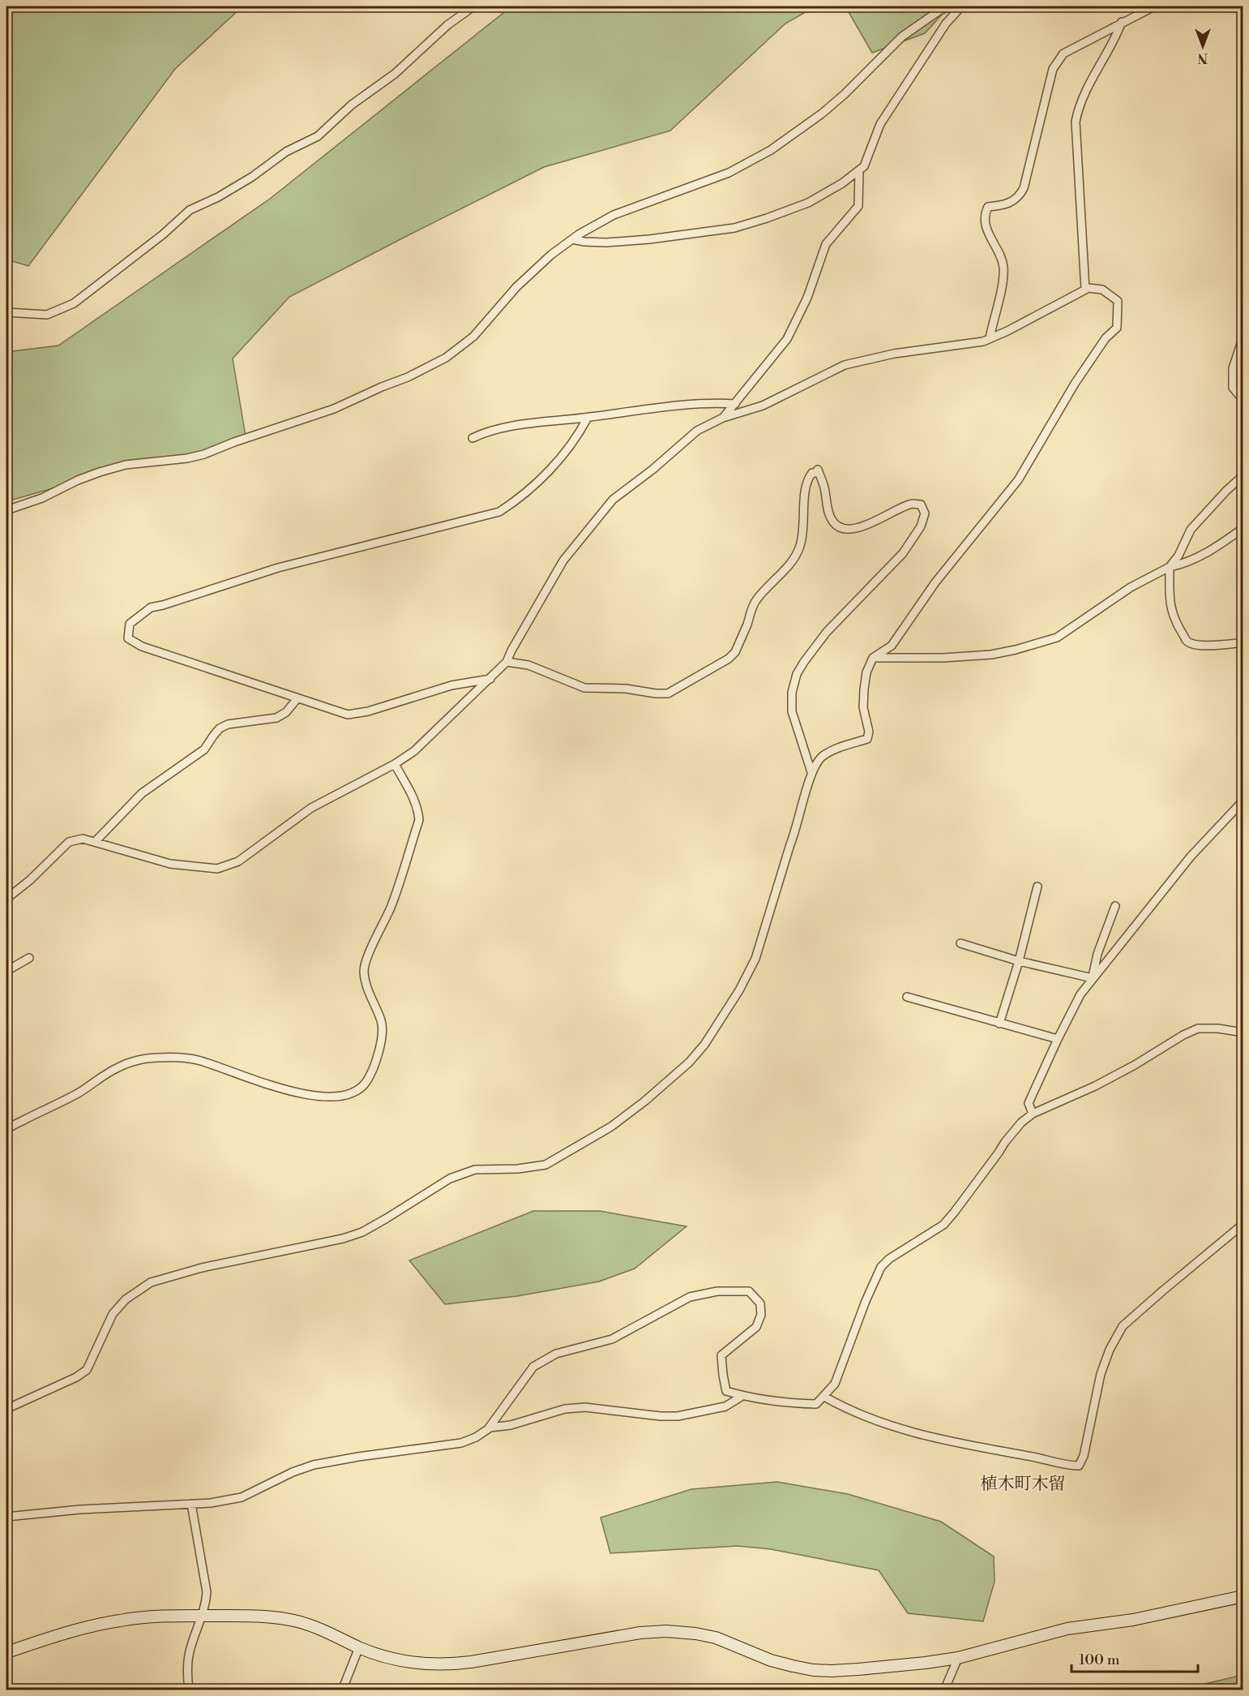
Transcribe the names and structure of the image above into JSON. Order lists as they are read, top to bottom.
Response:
{
  "districts": ["植木町木留"],
  "scale_bar": "100 m",
  "north": "bottom"
}
